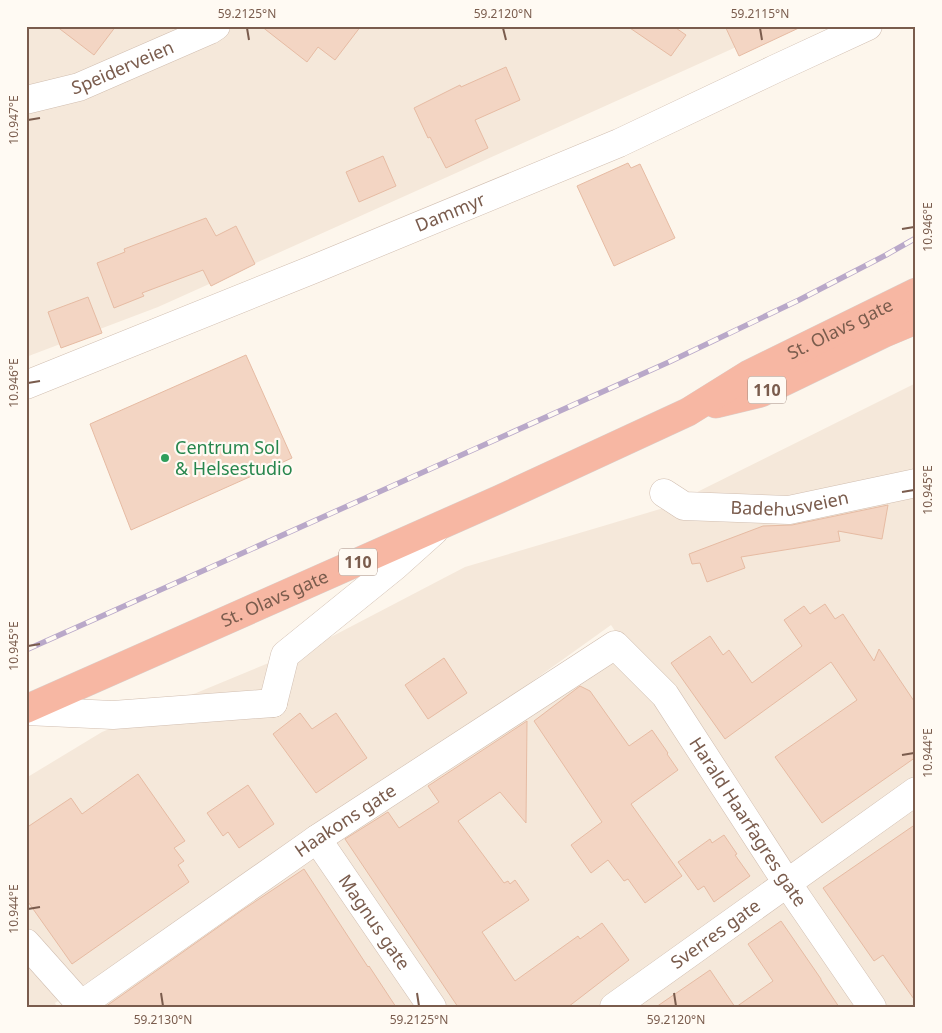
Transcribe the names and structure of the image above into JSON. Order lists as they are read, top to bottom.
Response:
{
  "streets": {
    "highway": ["St. Olavs gate", "110"],
    "street": [
      "Speiderveien",
      "Dammyr",
      "Badehusveien",
      "Haakons gate",
      "Harald Haarfagres gate",
      "Magnus gate",
      "Sverres gate"
    ]
  },
  "crossings": [
    ["Haakons gate", "Harald Haarfagres gate"],
    ["Haakons gate", "Magnus gate"],
    ["Harald Haarfagres gate", "Sverres gate"]
  ],
  "places": ["Centrum Sol & Helsestudio"],
  "coordinates": [
    "59.2125°N",
    "59.2120°N",
    "59.2115°N",
    "10.947°E",
    "10.946°E",
    "10.945°E",
    "10.944°E",
    "59.2130°N"
  ]
}
